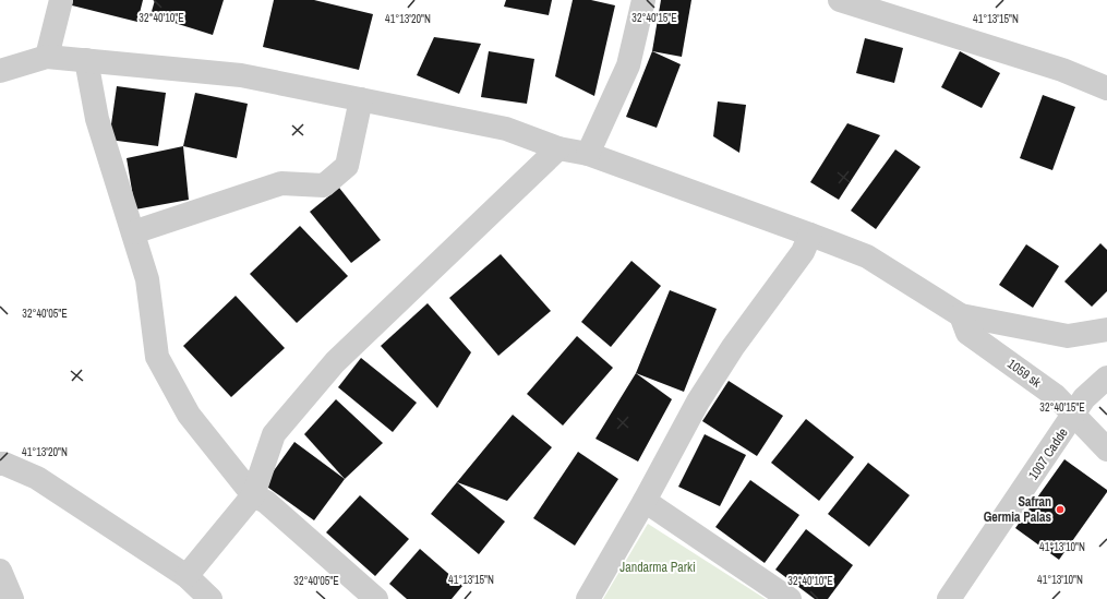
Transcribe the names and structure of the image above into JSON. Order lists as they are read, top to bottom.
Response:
{
  "streets": {
    "street": ["1059 sk", "1007 Cadde"]
  },
  "crossings": [
    ["1059 sk", "1007 Cadde"]
  ],
  "parks": ["Jandarma Parki"],
  "places": ["Safran Germia Palas"],
  "coordinates": [
    "32°40'10\"E",
    "32°40'15\"E",
    "41°13'20\"N",
    "41°13'15\"N",
    "32°40'05\"E",
    "41°13'10\"N"
  ]
}
